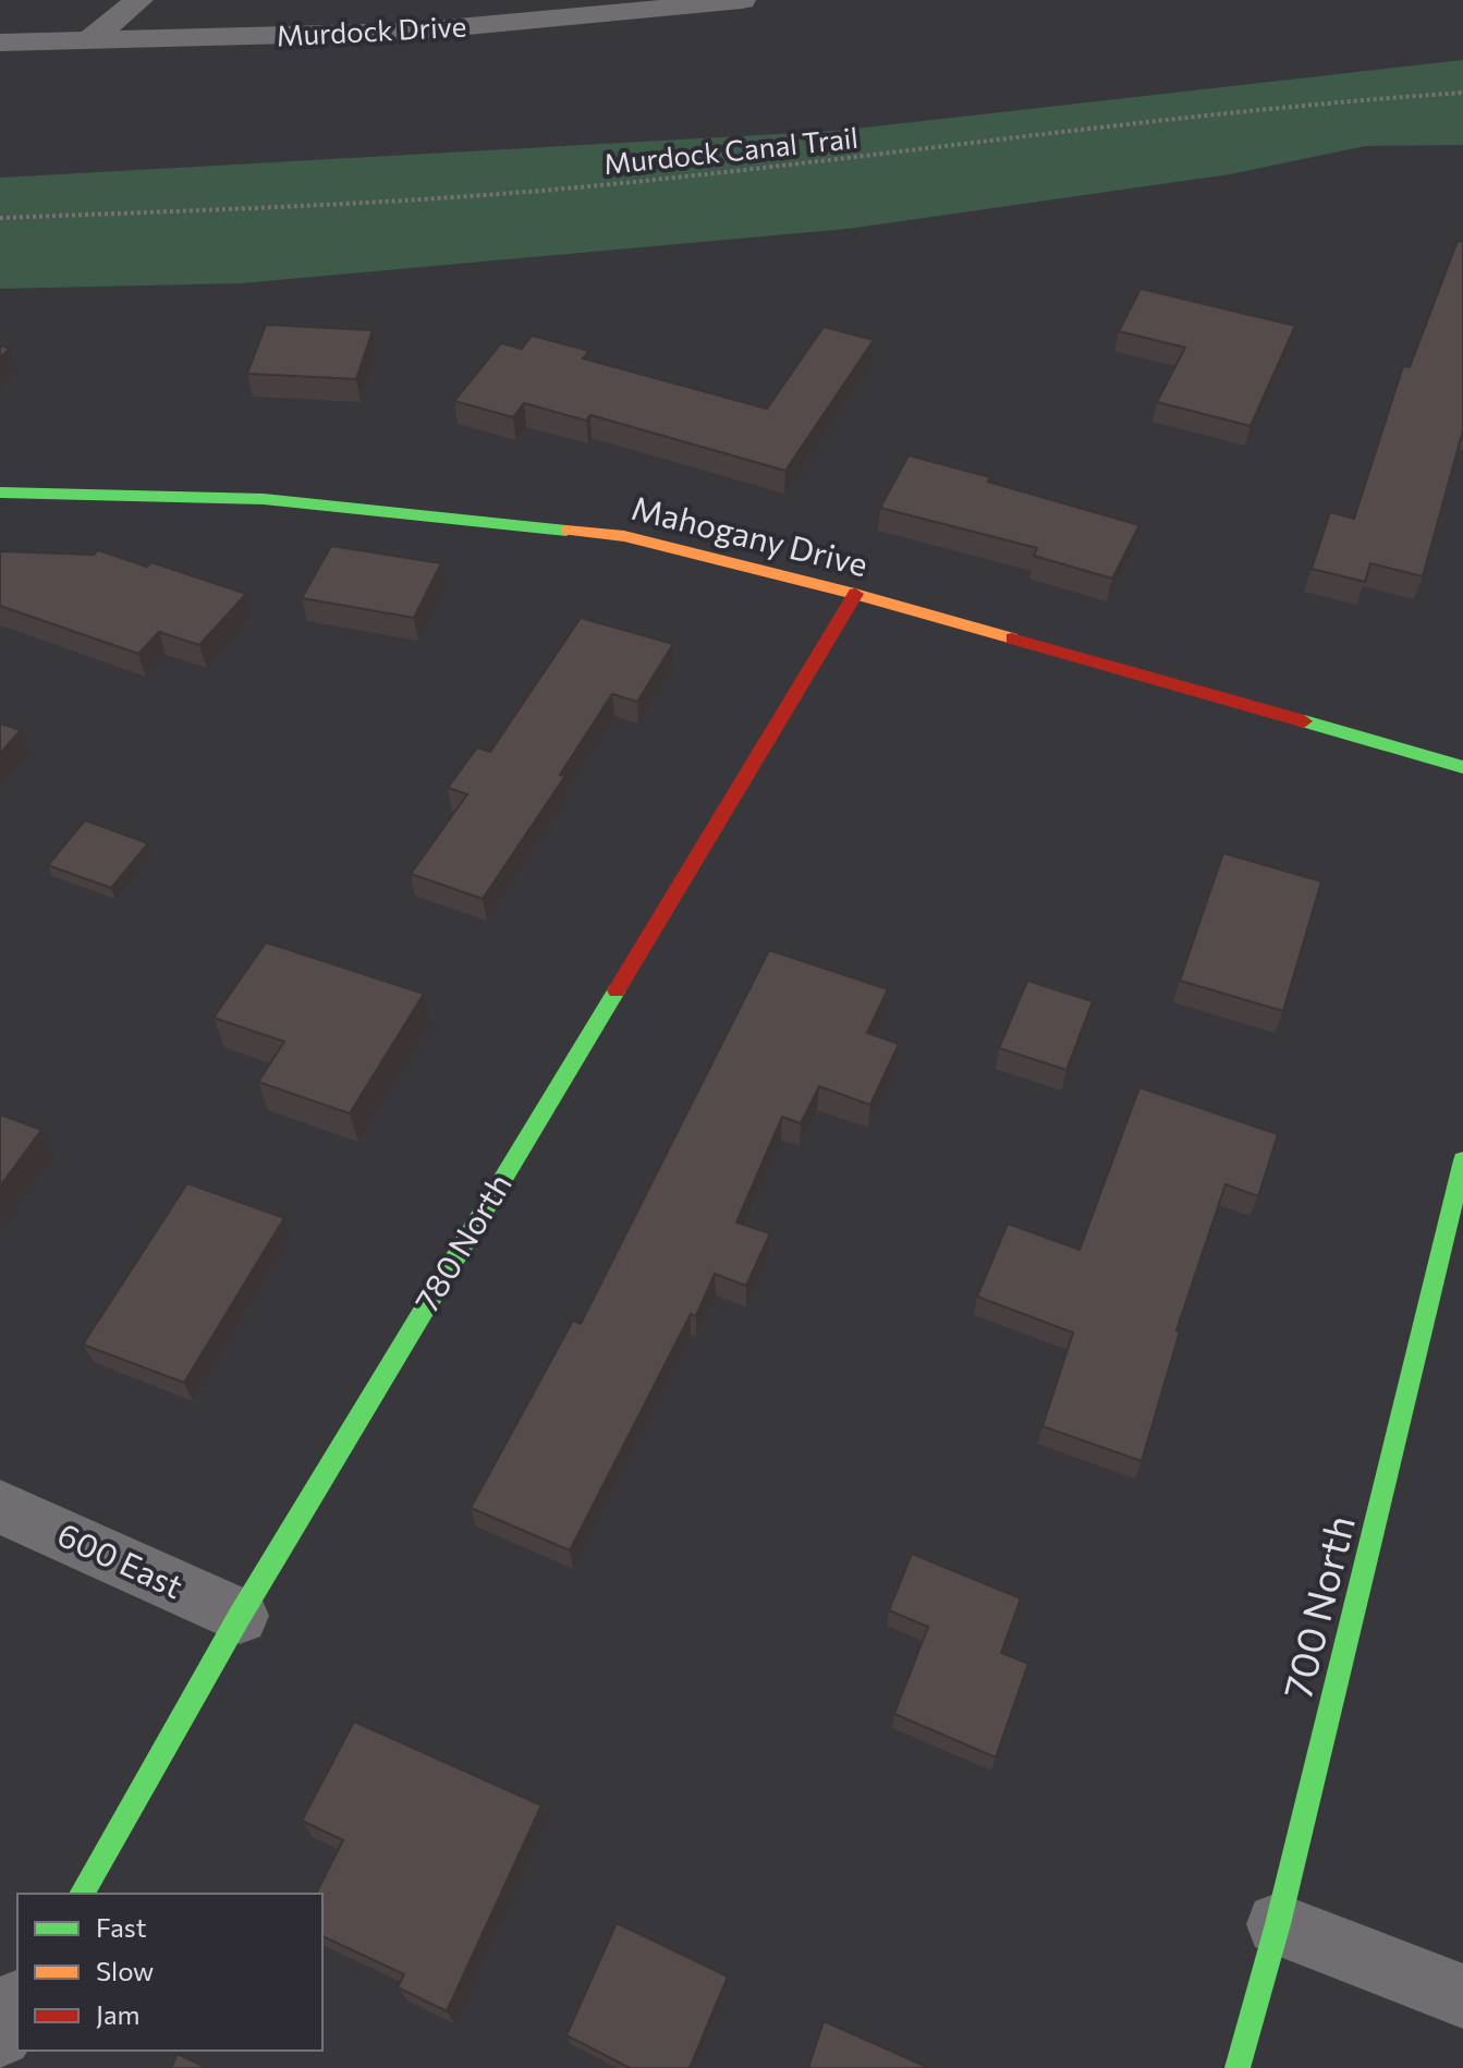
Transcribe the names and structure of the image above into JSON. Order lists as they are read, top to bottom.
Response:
{
  "streets": {
    "street": [
      "Murdock Drive",
      "Mahogany Drive",
      "780 North",
      "600 East",
      "700 North"
    ],
    "path": ["Murdock Canal Trail"]
  },
  "crossings": [
    ["Mahogany Drive", "780 North"],
    ["780 North", "600 East"]
  ],
  "legend": ["Fast", "Slow", "Jam"]
}
